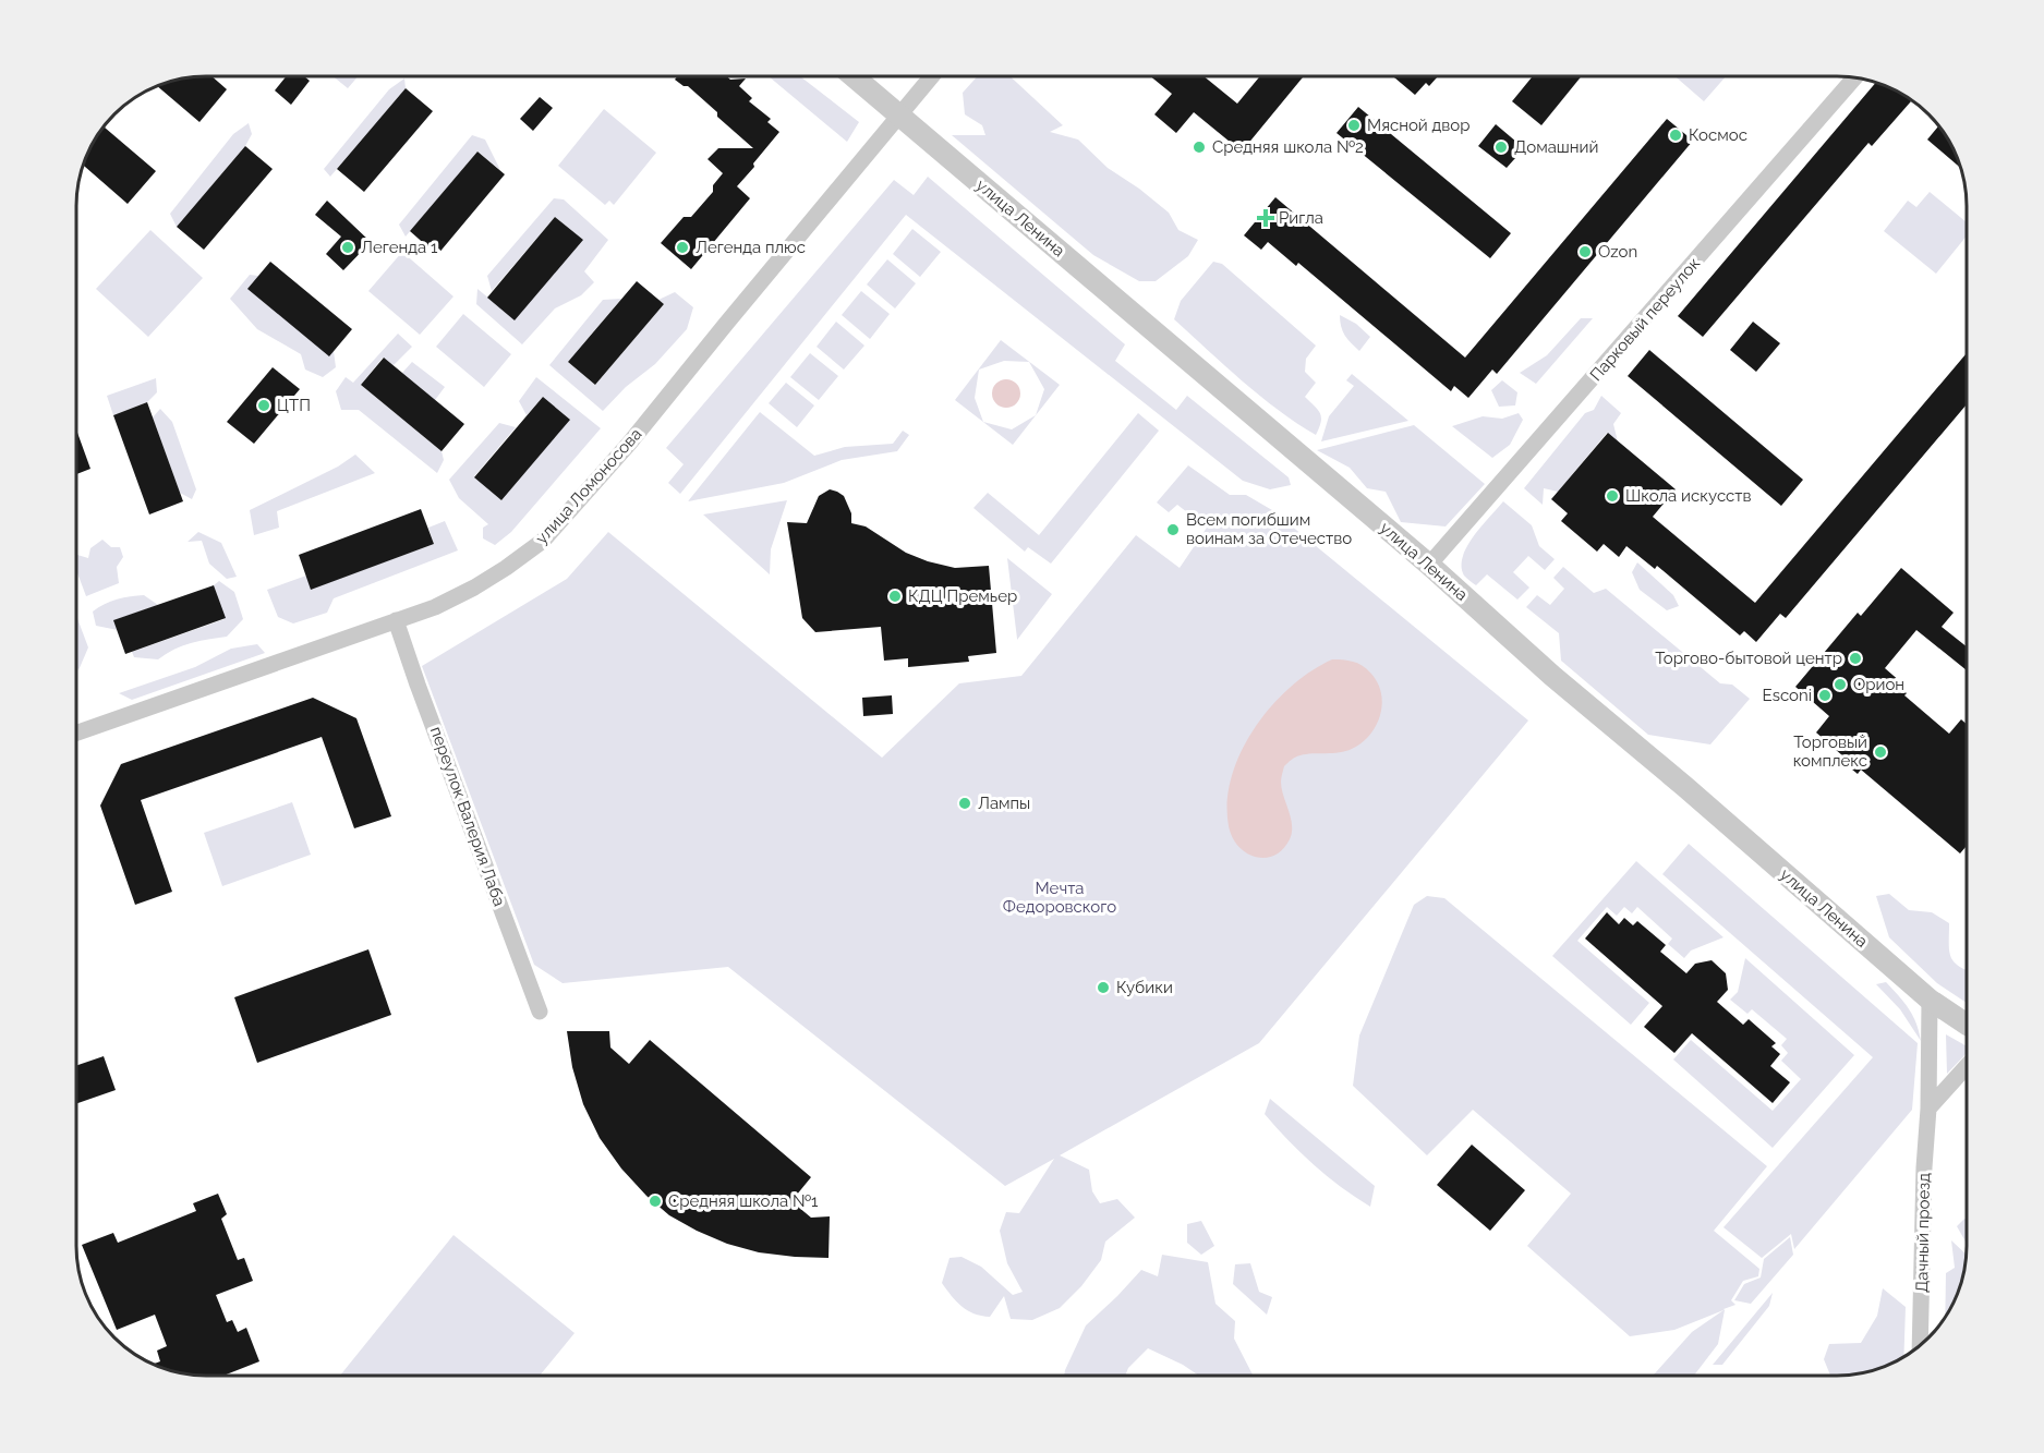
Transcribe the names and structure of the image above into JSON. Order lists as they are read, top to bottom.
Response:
{
  "streets": {
    "street": [
      "улица Ленина",
      "Парковый переулок",
      "улица Ломоносова",
      "переулок Валерия Лаба",
      "Дачный проезд"
    ]
  },
  "crossings": [
    ["улица Ленина", "Парковый переулок"],
    ["улица Ленина", "улица Ломоносова"],
    ["улица Ленина", "Дачный проезд"],
    ["улица Ломоносова", "переулок Валерия Лаба"]
  ],
  "parks": ["Мечта Федоровского"],
  "places": {
    "other": [
      "Мясной двор",
      "Космос",
      "Средняя школа №2",
      "Домашний",
      "Легенда 1",
      "Легенда плюс",
      "Ozon",
      "ЦТП",
      "Школа искусств",
      "Всем погибшим воинам за Отечество",
      "КДЦ Премьер",
      "Торгово-бытовой центр",
      "Орион",
      "Esconi",
      "Торговый комплекс",
      "Лампы",
      "Кубики",
      "Средняя школа №1"
    ],
    "health": ["Ригла"]
  }
}
